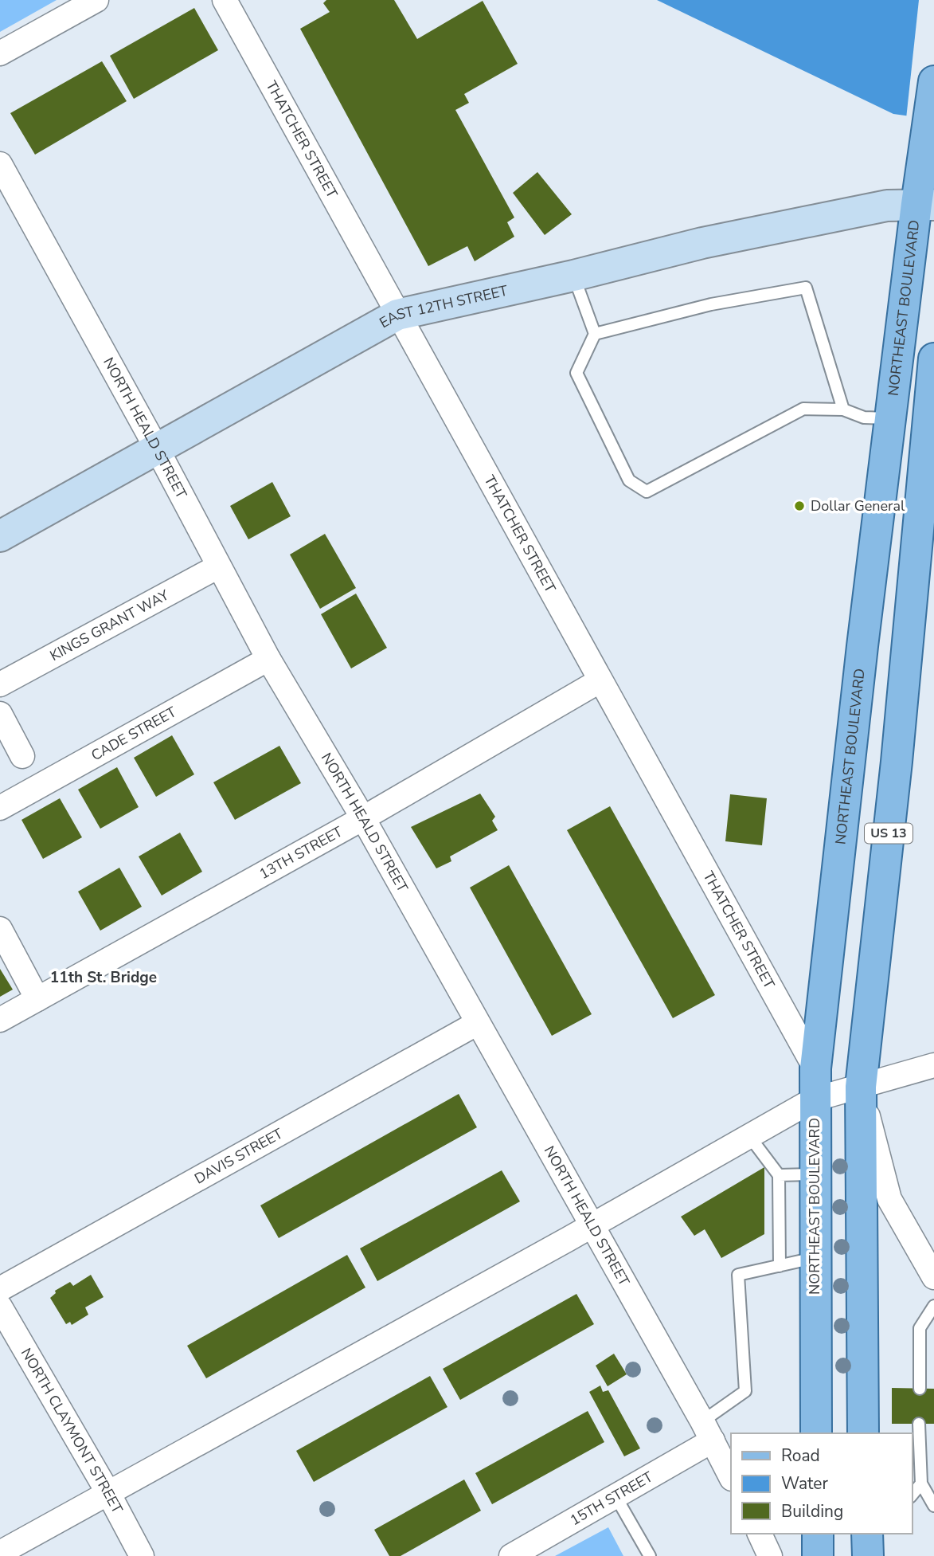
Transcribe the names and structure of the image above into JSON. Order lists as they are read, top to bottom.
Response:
{
  "streets": {
    "main road": ["EAST 12TH STREET", "NORTHEAST BOULEVARD", "US 13"],
    "street": [
      "THATCHER STREET",
      "NORTH HEALD STREET",
      "KINGS GRANT WAY",
      "CADE STREET",
      "13TH STREET",
      "DAVIS STREET",
      "NORTH CLAYMONT STREET",
      "15TH STREET"
    ]
  },
  "crossings": [
    ["THATCHER STREET", "EAST 12TH STREET"],
    ["THATCHER STREET", "NORTHEAST BOULEVARD"],
    ["THATCHER STREET", "13TH STREET"],
    ["EAST 12TH STREET", "NORTHEAST BOULEVARD"],
    ["EAST 12TH STREET", "NORTH HEALD STREET"],
    ["NORTH HEALD STREET", "KINGS GRANT WAY"],
    ["NORTH HEALD STREET", "CADE STREET"],
    ["NORTH HEALD STREET", "13TH STREET"],
    ["NORTH HEALD STREET", "DAVIS STREET"],
    ["NORTH HEALD STREET", "15TH STREET"]
  ],
  "districts": ["11th St. Bridge"],
  "places": ["Dollar General"],
  "legend": ["Road", "Water", "Building"]
}
